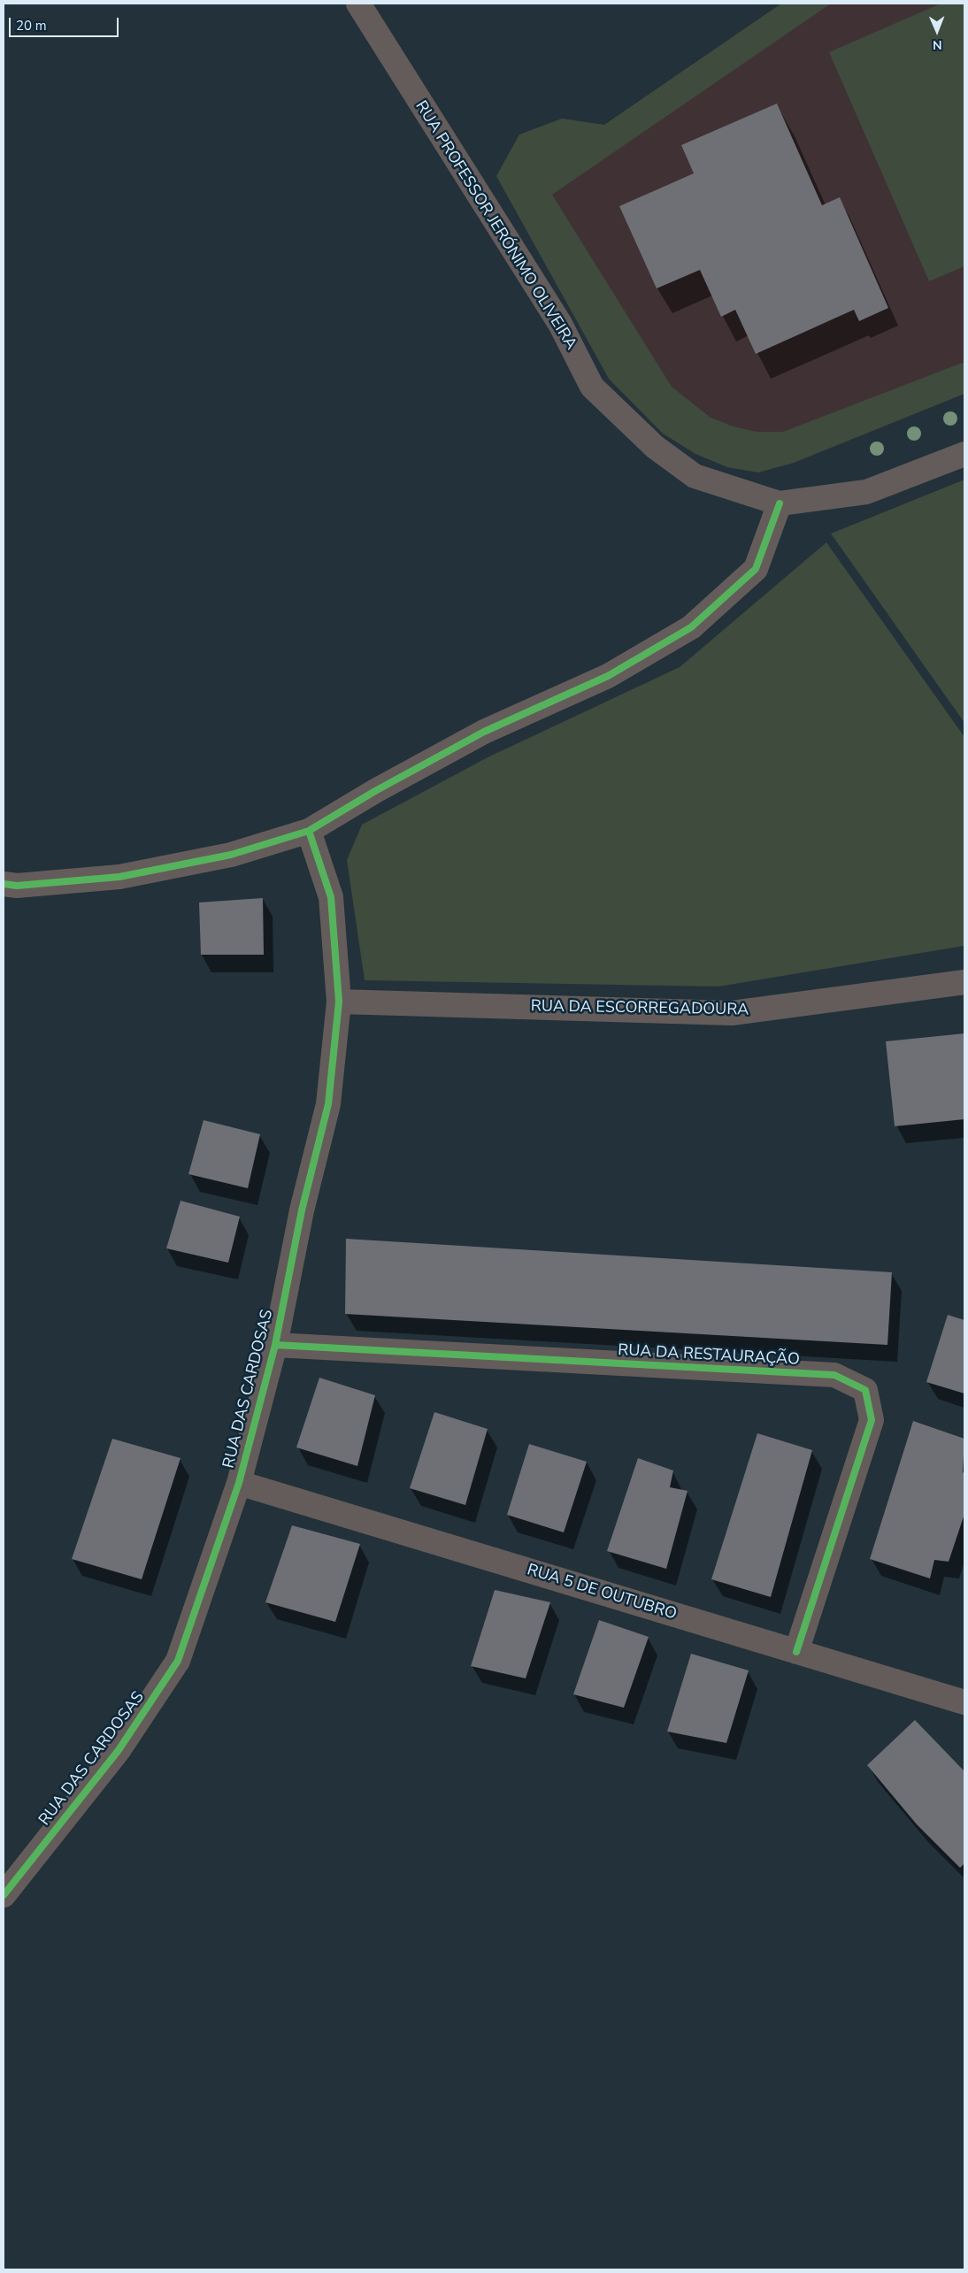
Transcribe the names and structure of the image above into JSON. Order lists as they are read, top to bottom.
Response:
{
  "streets": {
    "street": [
      "RUA PROFESSOR JERÓNIMO OLIVEIRA",
      "RUA DA ESCORREGADOURA",
      "RUA DA RESTAURAÇÃO",
      "RUA DAS CARDOSAS",
      "RUA 5 DE OUTUBRO"
    ]
  },
  "crossings": [
    ["RUA DA ESCORREGADOURA", "RUA DAS CARDOSAS"],
    ["RUA DA RESTAURAÇÃO", "RUA DAS CARDOSAS"],
    ["RUA DA RESTAURAÇÃO", "RUA 5 DE OUTUBRO"],
    ["RUA DAS CARDOSAS", "RUA 5 DE OUTUBRO"]
  ],
  "scale_bar": "20 m",
  "north": "bottom"
}
